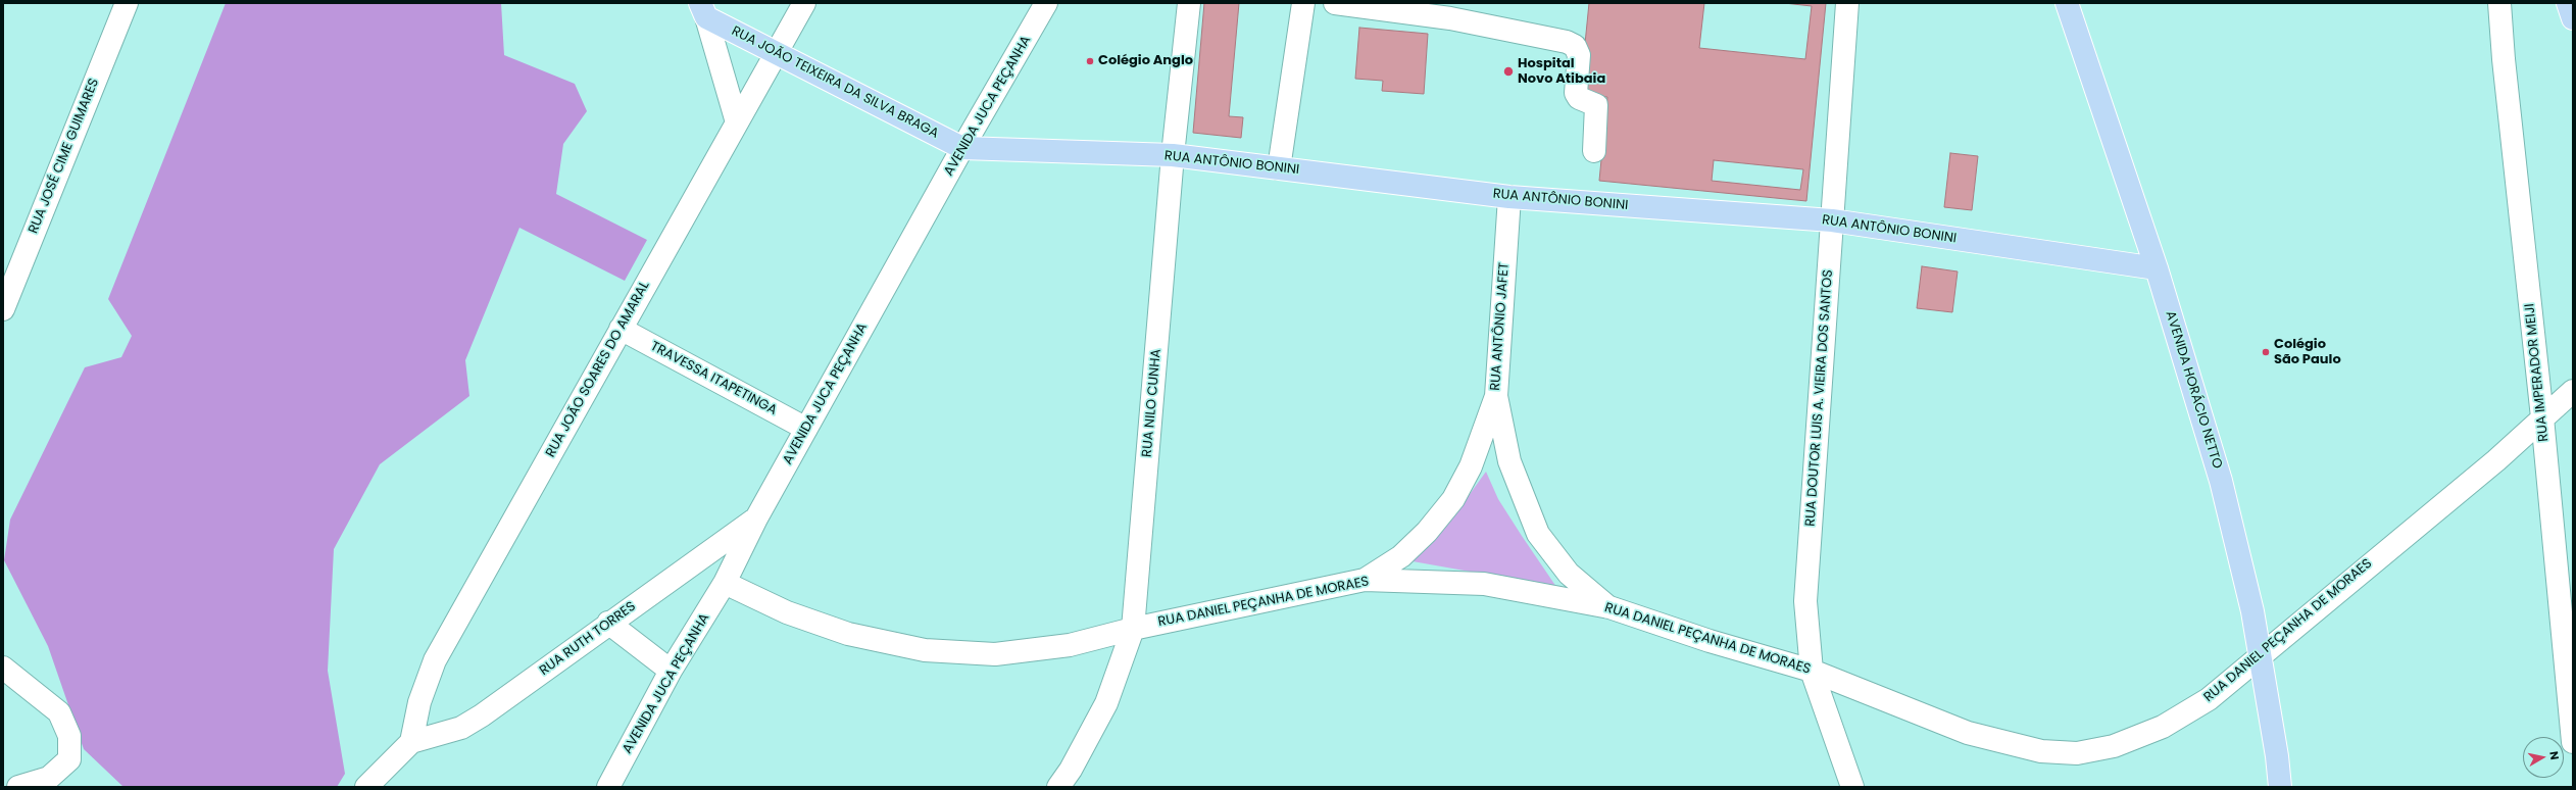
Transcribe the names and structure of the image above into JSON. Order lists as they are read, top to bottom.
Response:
{
  "streets": {
    "main road": ["RUA JOÃO TEIXEIRA DA SILVA BRAGA", "RUA ANTÔNIO BONINI", "AVENIDA HORÁCIO NETTO"],
    "street": [
      "AVENIDA JUCA PEÇANHA",
      "RUA JOSÉ CIME GUIMARES",
      "RUA ANTÔNIO JAFET",
      "RUA JOÃO SOARES DO AMARAL",
      "RUA IMPERADOR MEIJI",
      "TRAVESSA ITAPETINGA",
      "RUA DOUTOR LUIS A. VIEIRA DOS SANTOS",
      "RUA NILO CUNHA",
      "RUA DANIEL PEÇANHA DE MORAES",
      "RUA RUTH TORRES"
    ]
  },
  "crossings": [
    ["RUA JOÃO TEIXEIRA DA SILVA BRAGA", "AVENIDA JUCA PEÇANHA"],
    ["RUA JOÃO TEIXEIRA DA SILVA BRAGA", "RUA ANTÔNIO BONINI"],
    ["RUA JOÃO TEIXEIRA DA SILVA BRAGA", "RUA JOÃO SOARES DO AMARAL"],
    ["AVENIDA JUCA PEÇANHA", "RUA ANTÔNIO BONINI"],
    ["AVENIDA JUCA PEÇANHA", "TRAVESSA ITAPETINGA"],
    ["AVENIDA JUCA PEÇANHA", "RUA DANIEL PEÇANHA DE MORAES"],
    ["AVENIDA JUCA PEÇANHA", "RUA RUTH TORRES"],
    ["RUA ANTÔNIO BONINI", "RUA ANTÔNIO JAFET"],
    ["RUA ANTÔNIO BONINI", "AVENIDA HORÁCIO NETTO"],
    ["RUA ANTÔNIO BONINI", "RUA DOUTOR LUIS A. VIEIRA DOS SANTOS"],
    ["RUA ANTÔNIO BONINI", "RUA NILO CUNHA"],
    ["RUA ANTÔNIO JAFET", "RUA DANIEL PEÇANHA DE MORAES"],
    ["RUA JOÃO SOARES DO AMARAL", "TRAVESSA ITAPETINGA"],
    ["RUA JOÃO SOARES DO AMARAL", "RUA RUTH TORRES"],
    ["RUA IMPERADOR MEIJI", "RUA DANIEL PEÇANHA DE MORAES"],
    ["AVENIDA HORÁCIO NETTO", "RUA DANIEL PEÇANHA DE MORAES"],
    ["RUA DOUTOR LUIS A. VIEIRA DOS SANTOS", "RUA DANIEL PEÇANHA DE MORAES"],
    ["RUA NILO CUNHA", "RUA DANIEL PEÇANHA DE MORAES"]
  ],
  "places": ["Colégio Anglo", "Hospital Novo Atibaia", "Colégio São Paulo"],
  "north": "right"
}
